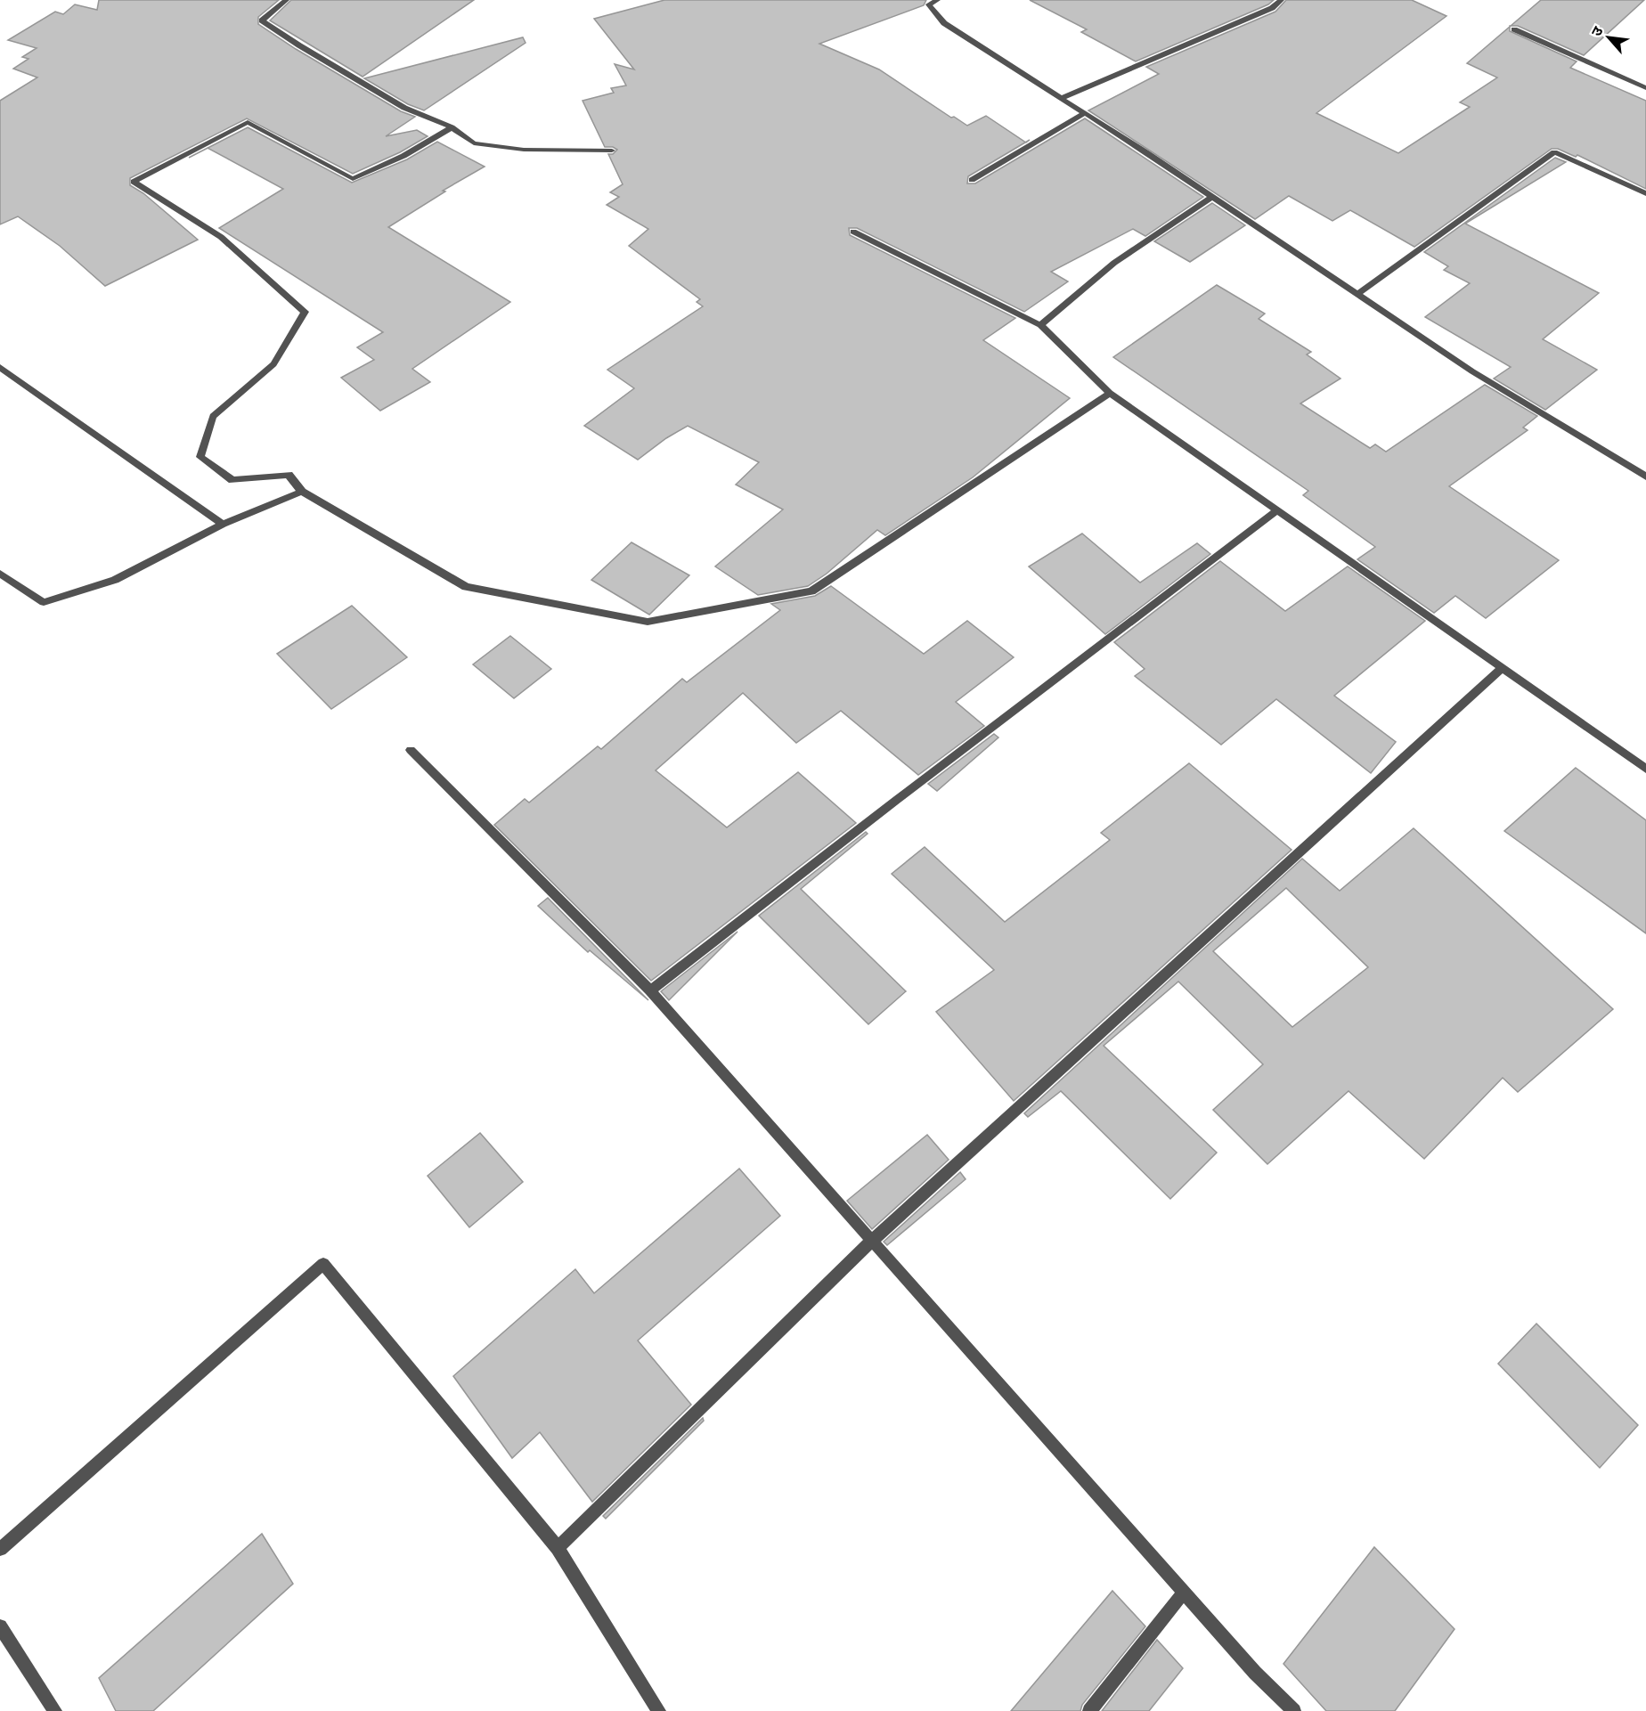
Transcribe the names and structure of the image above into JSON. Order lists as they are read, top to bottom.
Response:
{
  "north": "top left"
}
